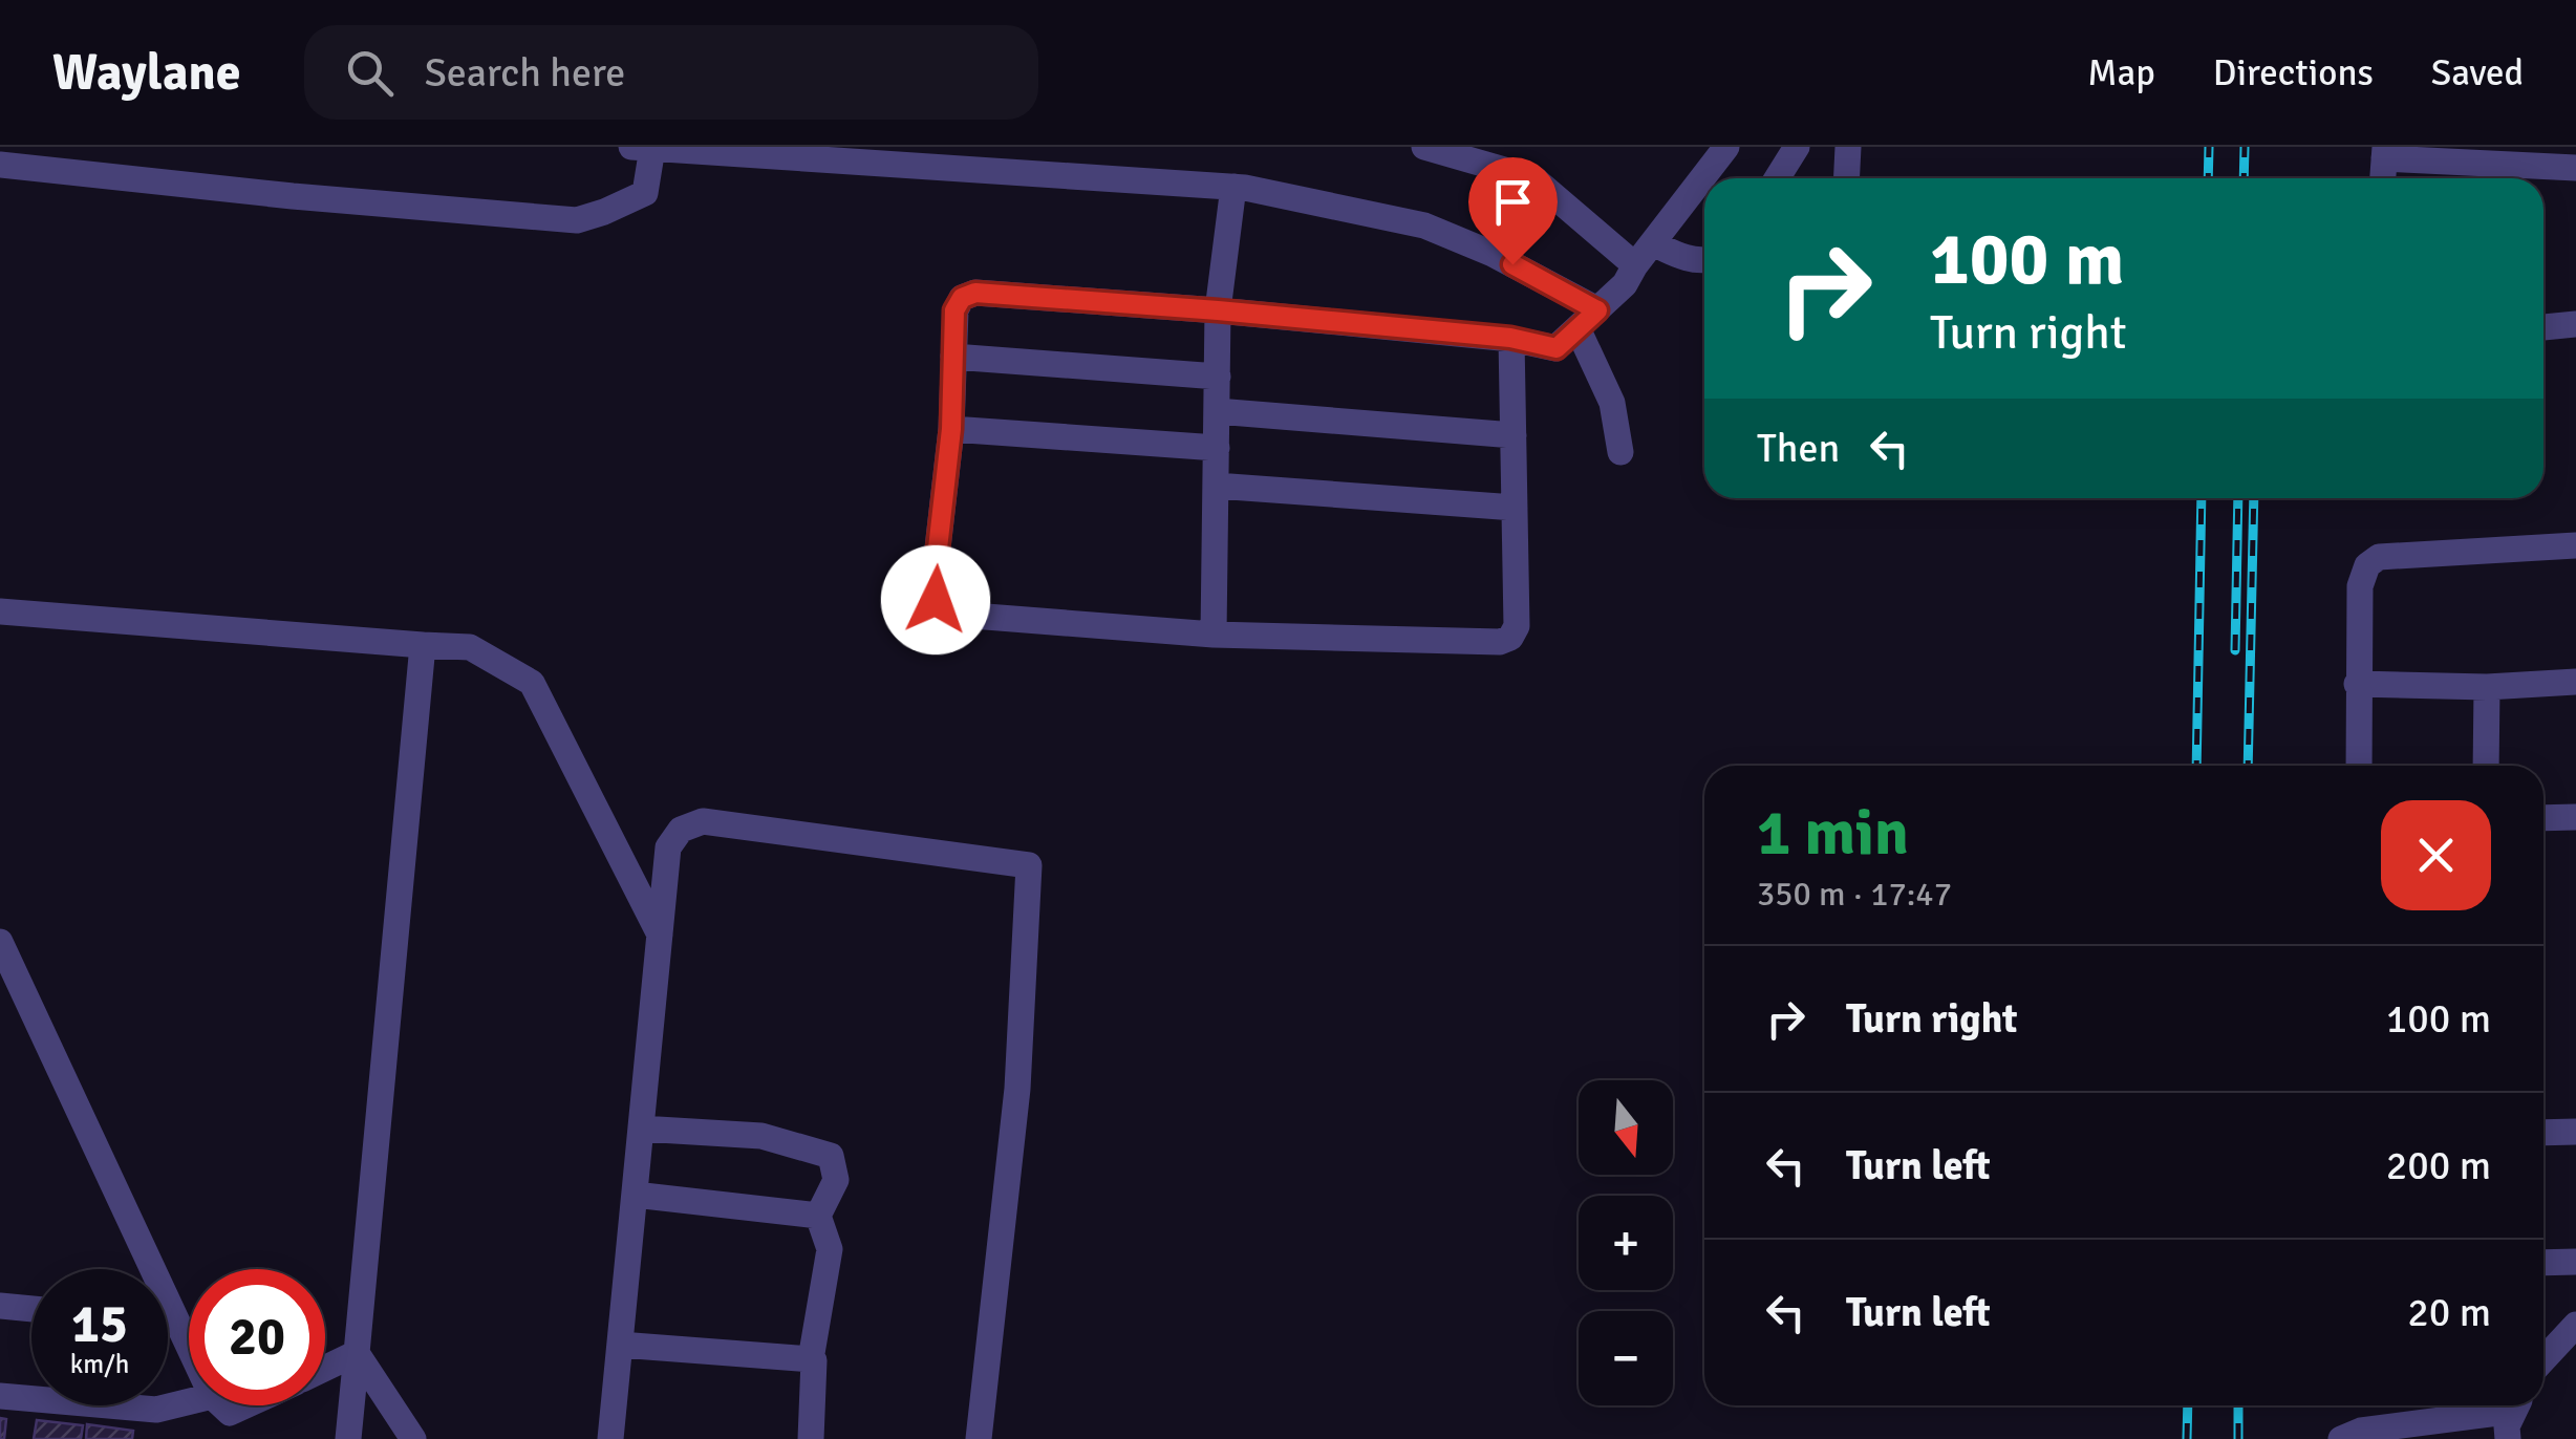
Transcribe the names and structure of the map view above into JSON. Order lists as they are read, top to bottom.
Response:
{
  "north": "bottom",
  "page": {
    "header": "Waylane",
    "search": "Search here",
    "nav": ["Map", "Directions", "Saved"],
    "turn": ["100 m", "Turn right"],
    "then": "Then",
    "heading": ["1 min", "350 m · 17:47"],
    "list": [
      {
        "name": "Turn right",
        "value": "100 m"
      },
      {
        "name": "Turn left",
        "value": "200 m"
      },
      {
        "name": "Turn left",
        "value": "20 m"
      }
    ],
    "map_buttons": ["+", "−"],
    "speed": "15 km/h",
    "limit": "20"
  }
}
